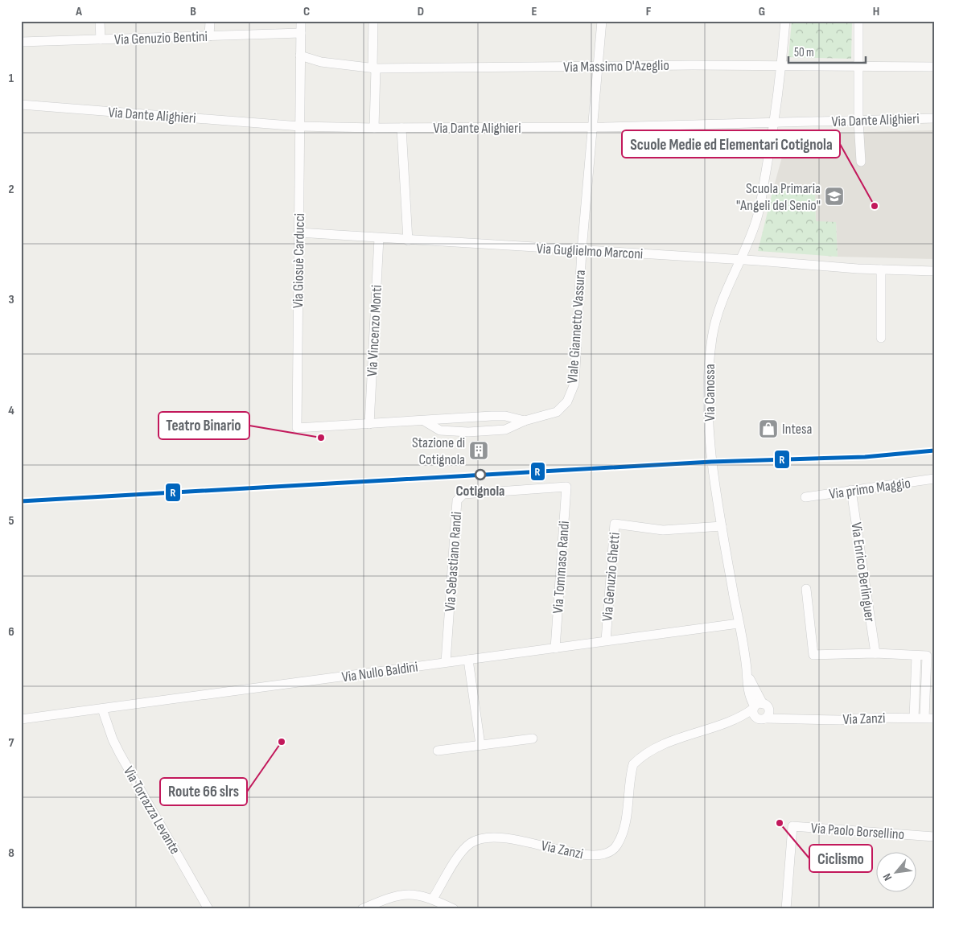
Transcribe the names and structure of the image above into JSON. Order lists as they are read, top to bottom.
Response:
{
  "streets": {
    "street": [
      "Via Genuzio Bentini",
      "Via Massimo D'Azeglio",
      "Via Dante Alighieri",
      "Via Guglielmo Marconi",
      "Via Giosuè Carducci",
      "VIale Giannetto Vassura",
      "Via Vincenzo Monti",
      "Via Canossa",
      "Via primo Maggio",
      "Via Sebastiano Randi",
      "Via Tommaso Randi",
      "Via Enrico Berlinguer",
      "Via Genuzio Ghetti",
      "Via Nullo Baldini",
      "Via Zanzi",
      "Via Torrazza Levante",
      "Via Paolo Borsellino"
    ]
  },
  "crossings": [
    ["Via Genuzio Bentini", "Via Giosuè Carducci"],
    ["Via Massimo D'Azeglio", "Via Giosuè Carducci"],
    ["Via Massimo D'Azeglio", "VIale Giannetto Vassura"],
    ["Via Massimo D'Azeglio", "Via Canossa"],
    ["Via Dante Alighieri", "Via Giosuè Carducci"],
    ["Via Dante Alighieri", "VIale Giannetto Vassura"],
    ["Via Dante Alighieri", "Via Canossa"],
    ["Via Guglielmo Marconi", "Via Giosuè Carducci"],
    ["Via Guglielmo Marconi", "VIale Giannetto Vassura"],
    ["Via Guglielmo Marconi", "Via Vincenzo Monti"],
    ["Via Guglielmo Marconi", "Via Canossa"],
    ["Via Giosuè Carducci", "Via Vincenzo Monti"],
    ["Via Canossa", "Via Genuzio Ghetti"],
    ["Via Canossa", "Via Nullo Baldini"],
    ["Via Canossa", "Via Zanzi"],
    ["Via primo Maggio", "Via Enrico Berlinguer"],
    ["Via Sebastiano Randi", "Via Tommaso Randi"],
    ["Via Sebastiano Randi", "Via Nullo Baldini"],
    ["Via Tommaso Randi", "Via Nullo Baldini"],
    ["Via Genuzio Ghetti", "Via Nullo Baldini"],
    ["Via Nullo Baldini", "Via Torrazza Levante"]
  ],
  "places": {
    "school or university": ["Scuola Primaria \"Angeli del Senio\""],
    "other": [
      "Scuole Medie ed Elementari Cotignola",
      "Teatro Binario",
      "Cotignola",
      "Route 66 slrs",
      "Ciclismo"
    ],
    "shop": ["Intesa"],
    "building": ["Stazione di Cotignola"]
  },
  "lines": ["transit line R"],
  "scale_bar": "50 m",
  "north": "bottom left",
  "grid": {
    "columns": [
      "A",
      "B",
      "C",
      "D",
      "E",
      "F",
      "G",
      "H"
    ],
    "rows": [
      "1",
      "2",
      "3",
      "4",
      "5",
      "6",
      "7",
      "8"
    ]
  }
}
